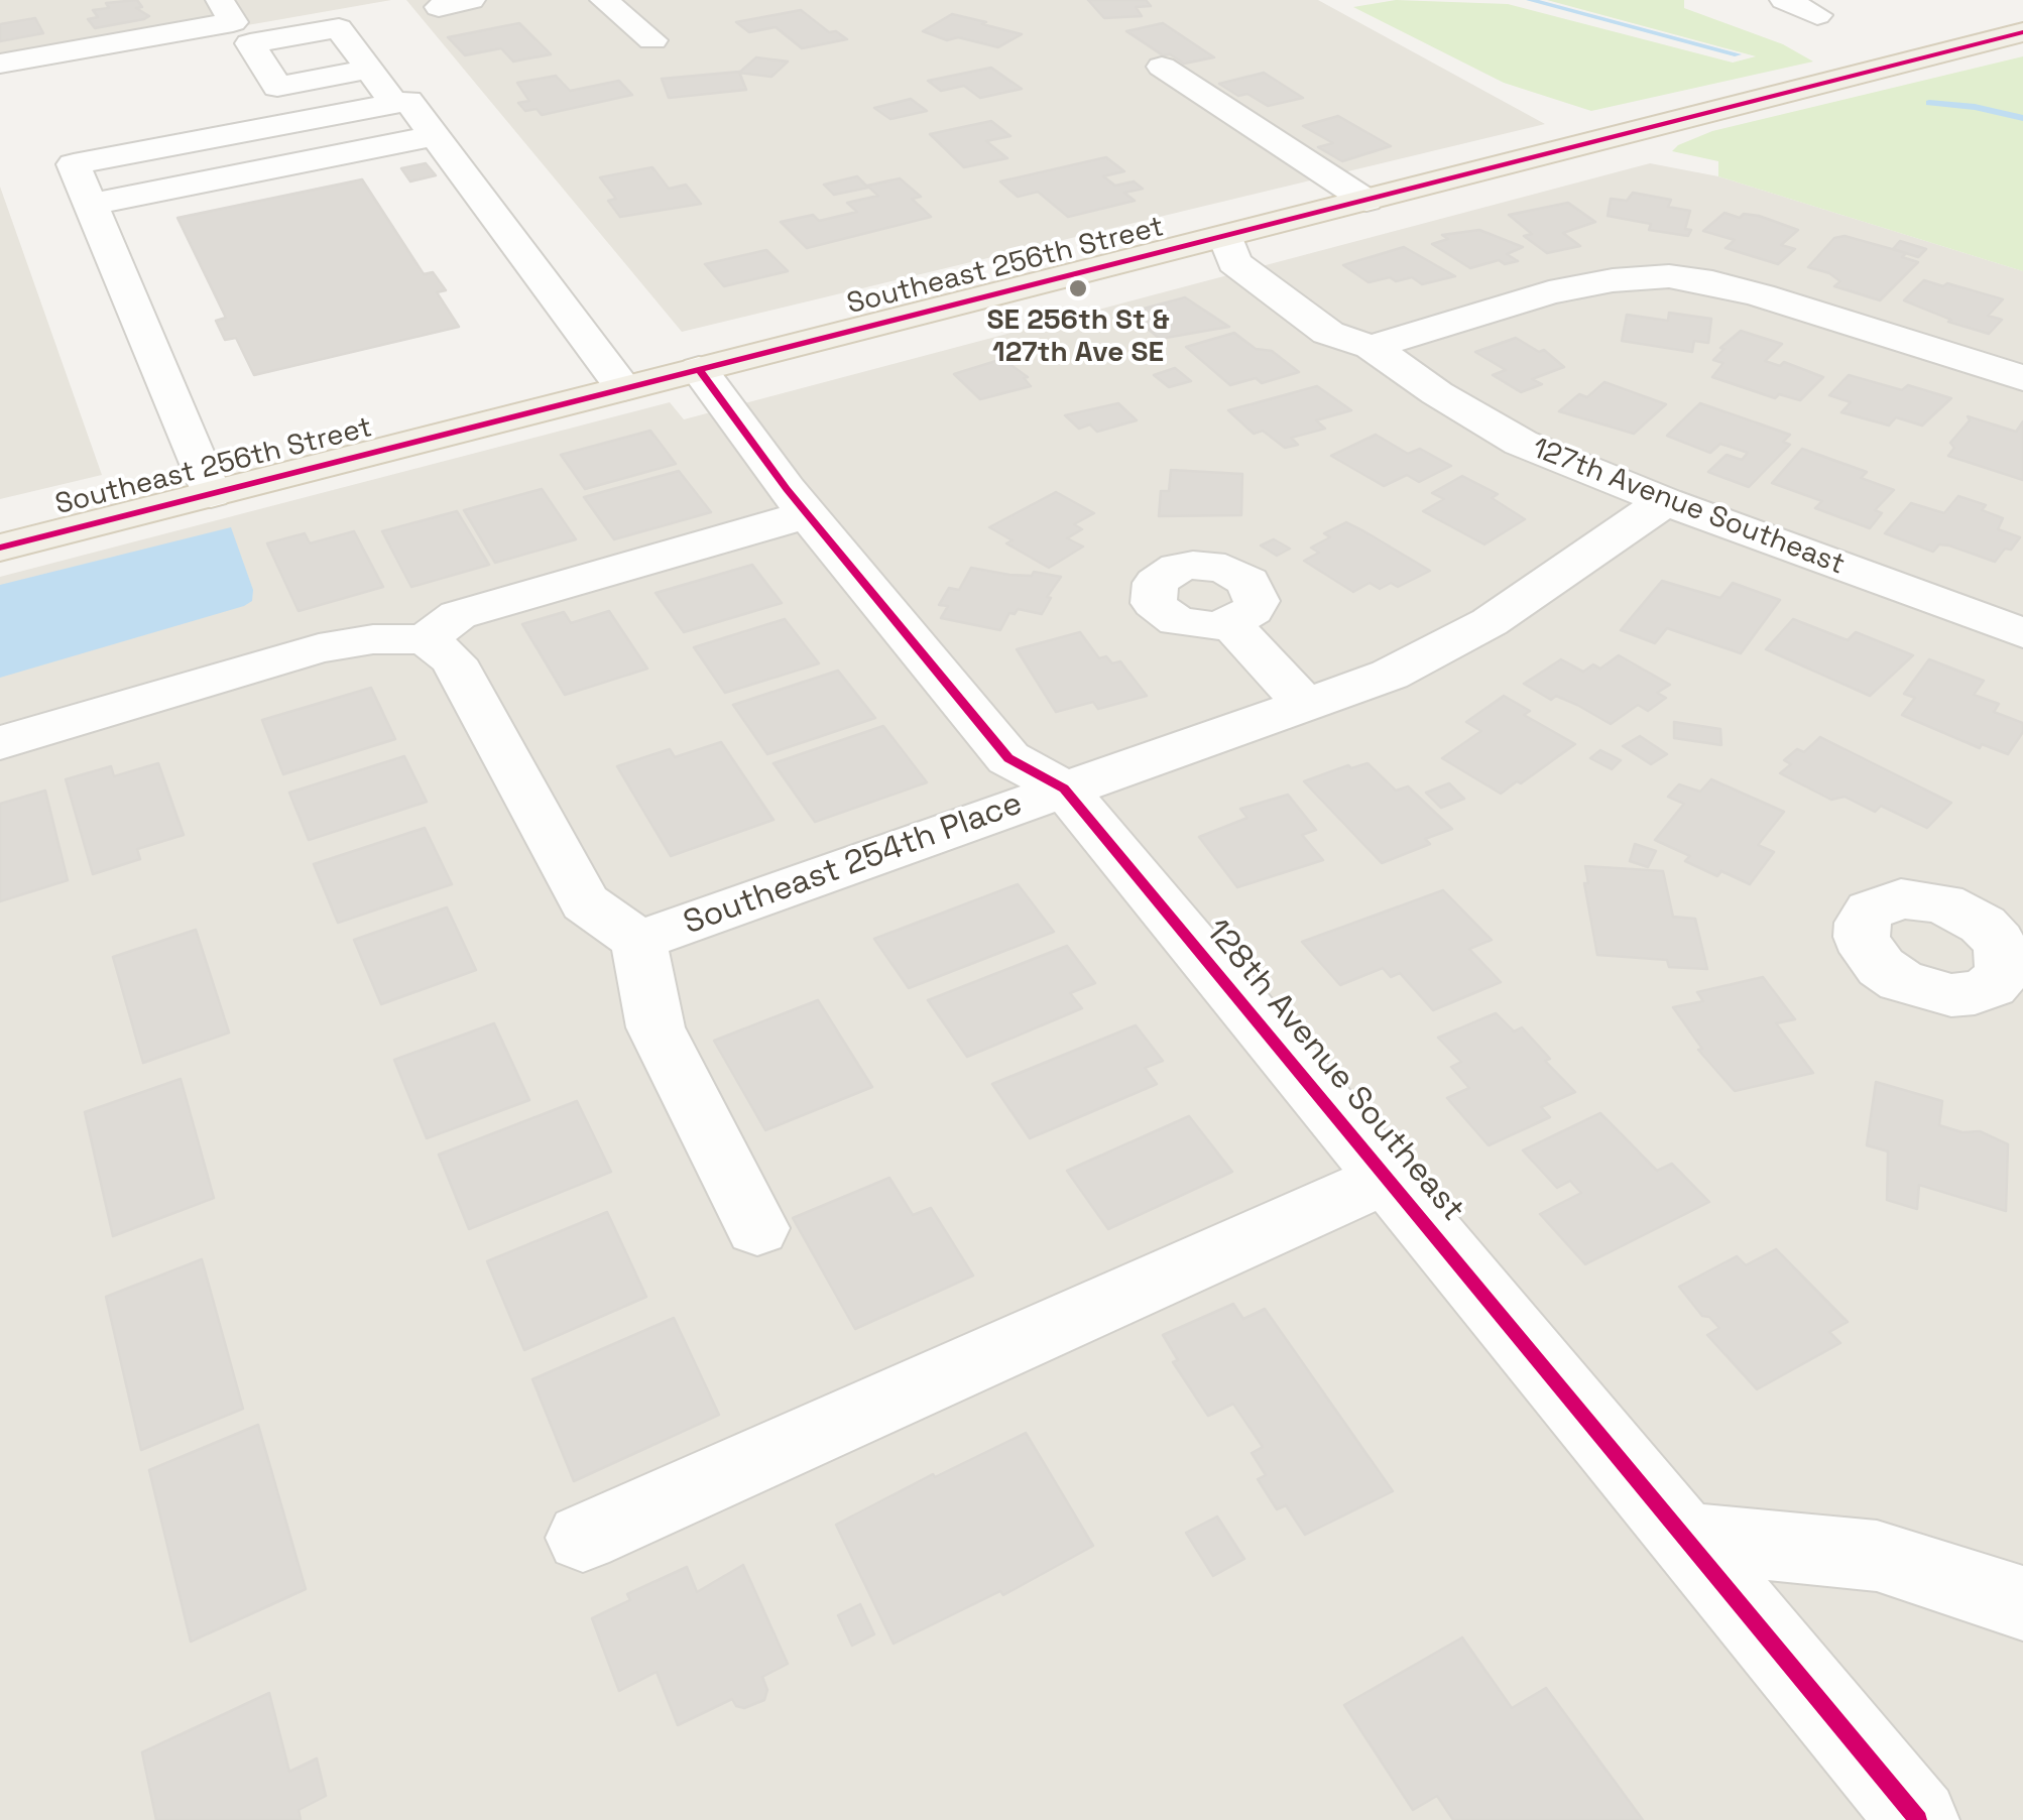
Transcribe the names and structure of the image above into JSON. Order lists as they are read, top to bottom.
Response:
{
  "streets": {
    "main road": ["Southeast 256th Street"],
    "street": ["127th Avenue Southeast", "Southeast 254th Place", "128th Avenue Southeast"]
  },
  "crossings": [
    ["Southeast 256th Street", "127th Avenue Southeast"],
    ["Southeast 256th Street", "128th Avenue Southeast"],
    ["127th Avenue Southeast", "Southeast 254th Place"],
    ["Southeast 254th Place", "128th Avenue Southeast"]
  ],
  "places": ["SE 256th St & 127th Ave SE"]
}
